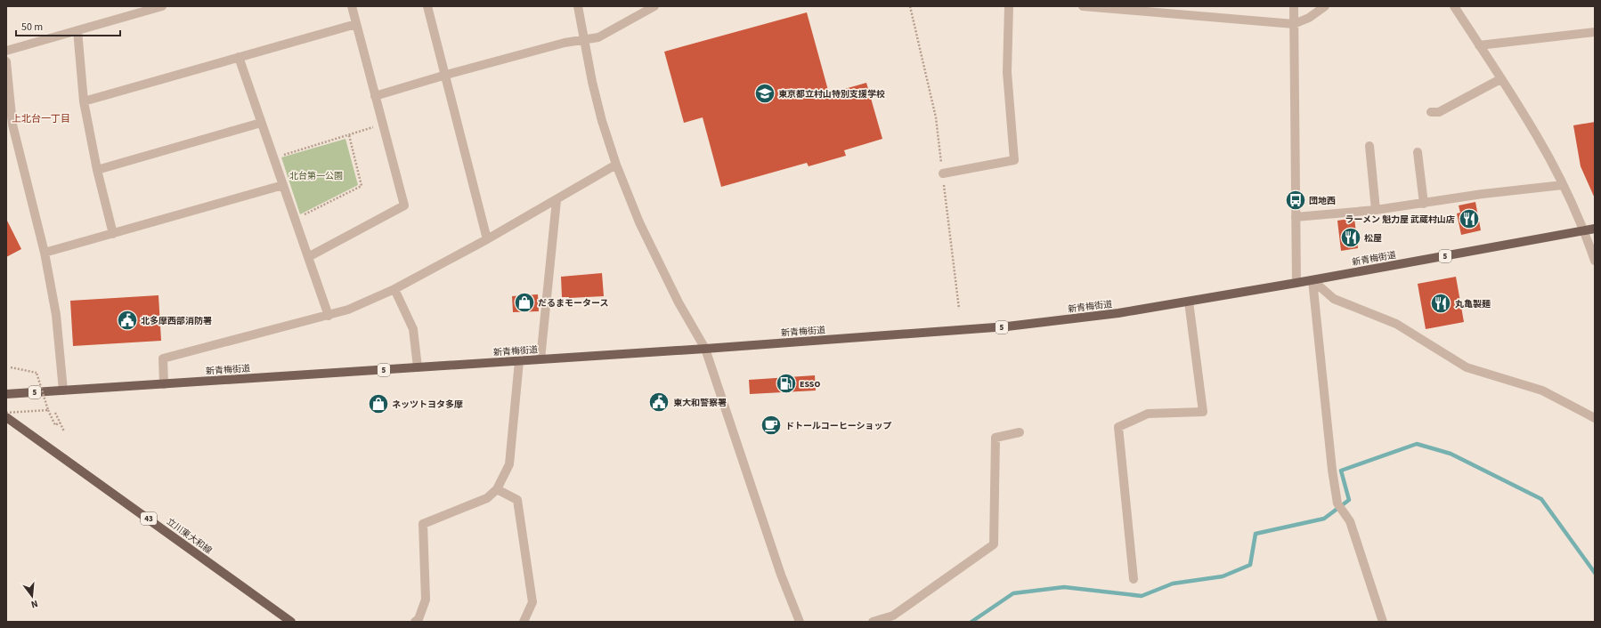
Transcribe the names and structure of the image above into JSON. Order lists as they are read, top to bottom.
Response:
{
  "streets": {
    "main road": [
      "5",
      "新青梅街道",
      "43",
      "立川東大和線"
    ]
  },
  "districts": ["上北台一丁目"],
  "parks": ["北台第一公園"],
  "places": {
    "school or university": ["東京都立村山特別支援学校"],
    "bus stop": ["団地西"],
    "restaurant": ["ラーメン 魁力屋 武蔵村山店", "松屋", "丸亀製麺"],
    "shop": ["だるまモータース", "ネッツトヨタ多摩"],
    "public building": ["北多摩西部消防署", "東大和警察署"],
    "fuel station": ["ESSO"],
    "cafe": ["ドトールコーヒーショップ"]
  },
  "scale_bar": "50 m",
  "north": "bottom"
}
